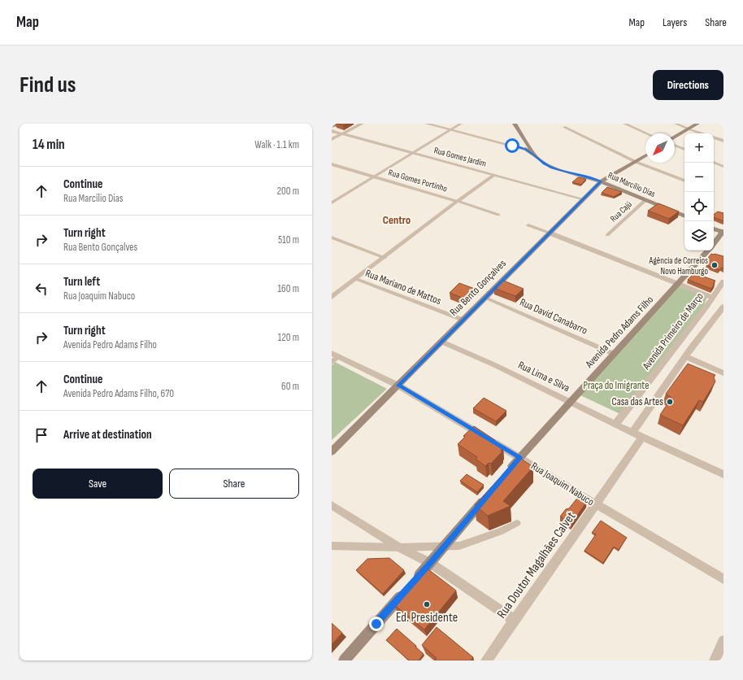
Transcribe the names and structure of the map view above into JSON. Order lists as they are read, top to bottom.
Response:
{
  "streets": {
    "main road": ["Rua Marcílio Dias", "Rua Bento Gonçalves", "Avenida Pedro Adams Filho"],
    "street": [
      "Rua Gomes Jardim",
      "Rua Gomes Portinho",
      "Rua Cajú",
      "Rua Mariano de Mattos",
      "Rua David Canabarro",
      "Avenida Primeiro de Março",
      "Rua Lima e Silva",
      "Rua Joaquim Nabuco",
      "Rua Doutor Magalhães Calvet"
    ]
  },
  "crossings": [
    ["Rua Gomes Jardim", "Rua Bento Gonçalves"],
    ["Rua Marcílio Dias", "Rua Cajú"],
    ["Rua Marcílio Dias", "Rua Bento Gonçalves"],
    ["Rua Mariano de Mattos", "Rua Bento Gonçalves"],
    ["Rua Bento Gonçalves", "Rua David Canabarro"],
    ["Rua Bento Gonçalves", "Rua Lima e Silva"],
    ["Rua Bento Gonçalves", "Rua Joaquim Nabuco"],
    ["Rua David Canabarro", "Avenida Pedro Adams Filho"],
    ["Avenida Primeiro de Março", "Rua Lima e Silva"],
    ["Avenida Pedro Adams Filho", "Rua Lima e Silva"],
    ["Avenida Pedro Adams Filho", "Rua Joaquim Nabuco"],
    ["Rua Lima e Silva", "Rua Doutor Magalhães Calvet"],
    ["Rua Joaquim Nabuco", "Rua Doutor Magalhães Calvet"]
  ],
  "districts": ["Centro"],
  "parks": ["Praça do Imigrante"],
  "places": ["Agência de Correios Novo Hamburgo", "Casa das Artes", "Ed. Presidente"],
  "north": "bottom left",
  "page": {
    "header": "Map",
    "nav": ["Map", "Layers", "Share"],
    "buttons": [
      "Directions",
      ["Save", "Share"]
    ],
    "title": "Find us",
    "heading": ["14 min", "Walk · 1.1 km"],
    "map_buttons": ["+", "−"],
    "list": [
      ["Continue", "Rua Marcílio Dias", "200 m"],
      ["Turn right", "Rua Bento Gonçalves", "510 m"],
      ["Turn left", "Rua Joaquim Nabuco", "160 m"],
      ["Turn right", "Avenida Pedro Adams Filho", "120 m"],
      ["Continue", "Avenida Pedro Adams Filho, 670", "60 m"],
      "Arrive at destination"
    ]
  }
}
